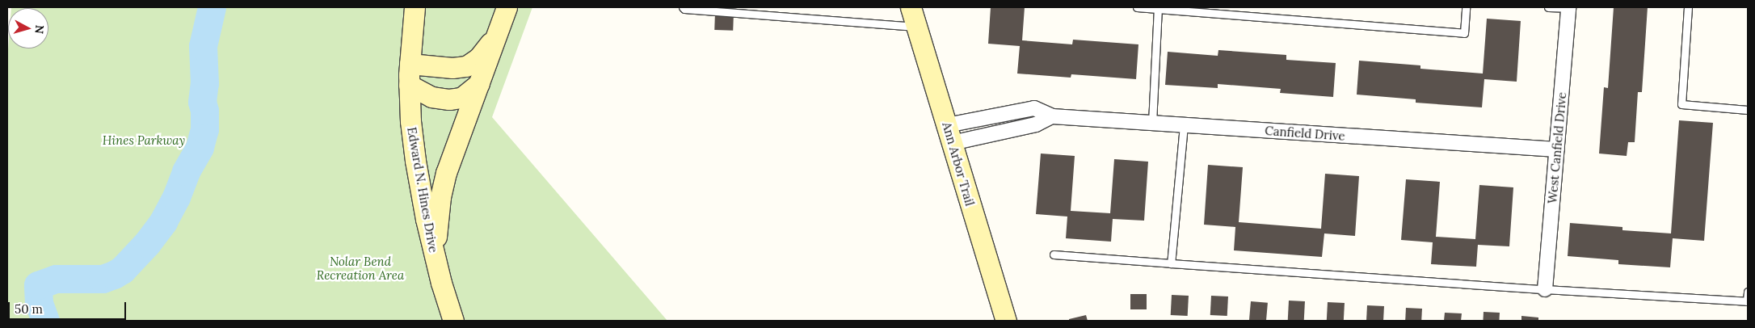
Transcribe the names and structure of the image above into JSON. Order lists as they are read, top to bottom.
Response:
{
  "streets": {
    "street": [
      "Canfield Drive",
      "West Canfield Drive",
      "Ann Arbor Trail",
      "Edward N. Hines Drive"
    ]
  },
  "crossings": [
    ["Canfield Drive", "West Canfield Drive"],
    ["Canfield Drive", "Ann Arbor Trail"]
  ],
  "parks": ["Hines Parkway", "Nolar Bend Recreation Area"],
  "scale_bar": "50 m",
  "north": "right"
}
